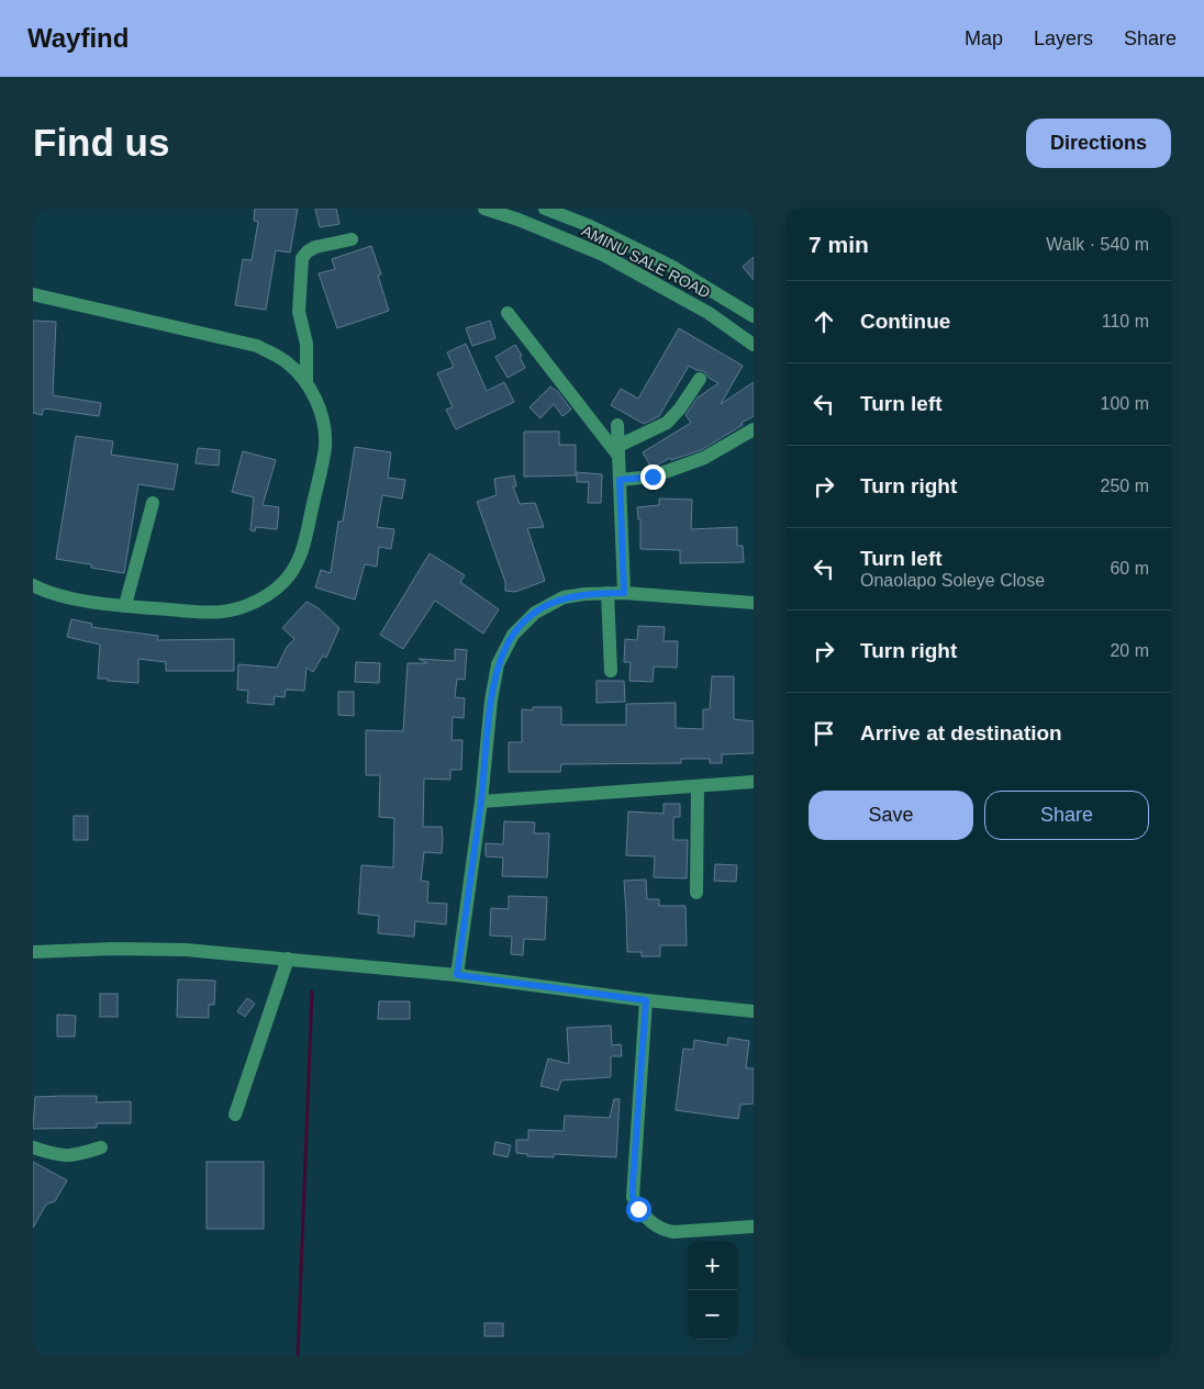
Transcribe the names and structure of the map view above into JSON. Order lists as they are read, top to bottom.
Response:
{
  "streets": {
    "street": ["AMINU SALE ROAD"]
  },
  "page": {
    "header": "Wayfind",
    "nav": ["Map", "Layers", "Share"],
    "buttons": [
      "Directions",
      ["Save", "Share"]
    ],
    "title": "Find us",
    "heading": ["7 min", "Walk · 540 m"],
    "list": [
      ["Continue", "110 m"],
      ["Turn left", "100 m"],
      ["Turn right", "250 m"],
      ["Turn left", "Onaolapo Soleye Close", "60 m"],
      ["Turn right", "20 m"],
      "Arrive at destination"
    ],
    "map_buttons": ["+", "−"]
  }
}
